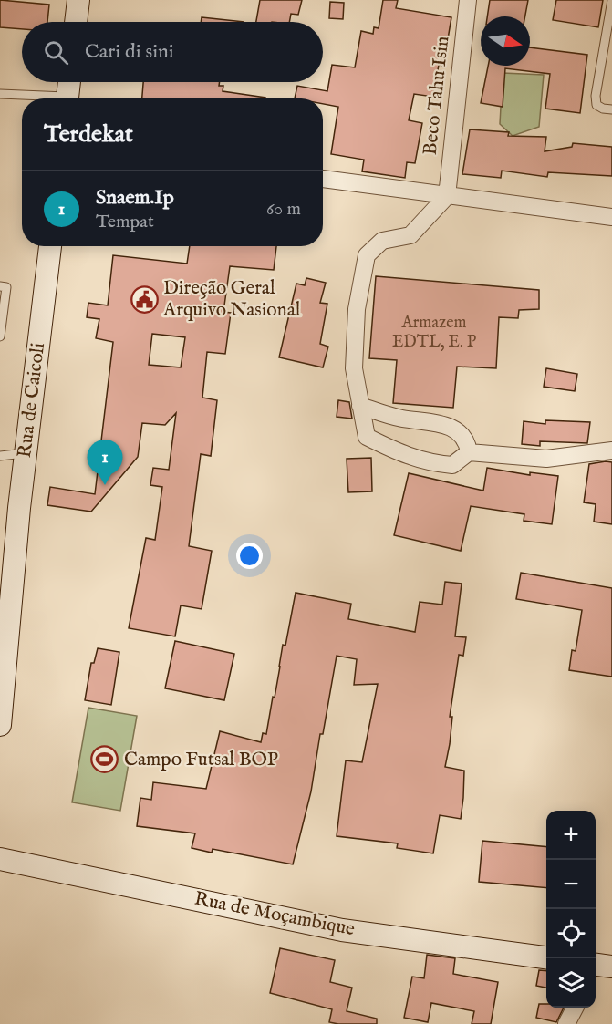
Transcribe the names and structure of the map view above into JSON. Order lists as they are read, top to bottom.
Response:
{
  "streets": {
    "street": ["Beco Tahu Isin", "Rua de Caicoli", "Rua de Moçambique"]
  },
  "places": {
    "public building": ["Direção Geral Arquivo Nasional"],
    "sports": ["Campo Futsal BOP"]
  },
  "house_numbers": ["Armazem EDTL, E. P"],
  "north": "right",
  "page": {
    "search": "Cari di sini",
    "heading": "Terdekat",
    "list": [
      {
        "mark": "1",
        "name": "Snaem.Ip",
        "note": "Tempat",
        "value": "60 m"
      }
    ],
    "pins": "1",
    "map_buttons": ["+", "−"]
  }
}
